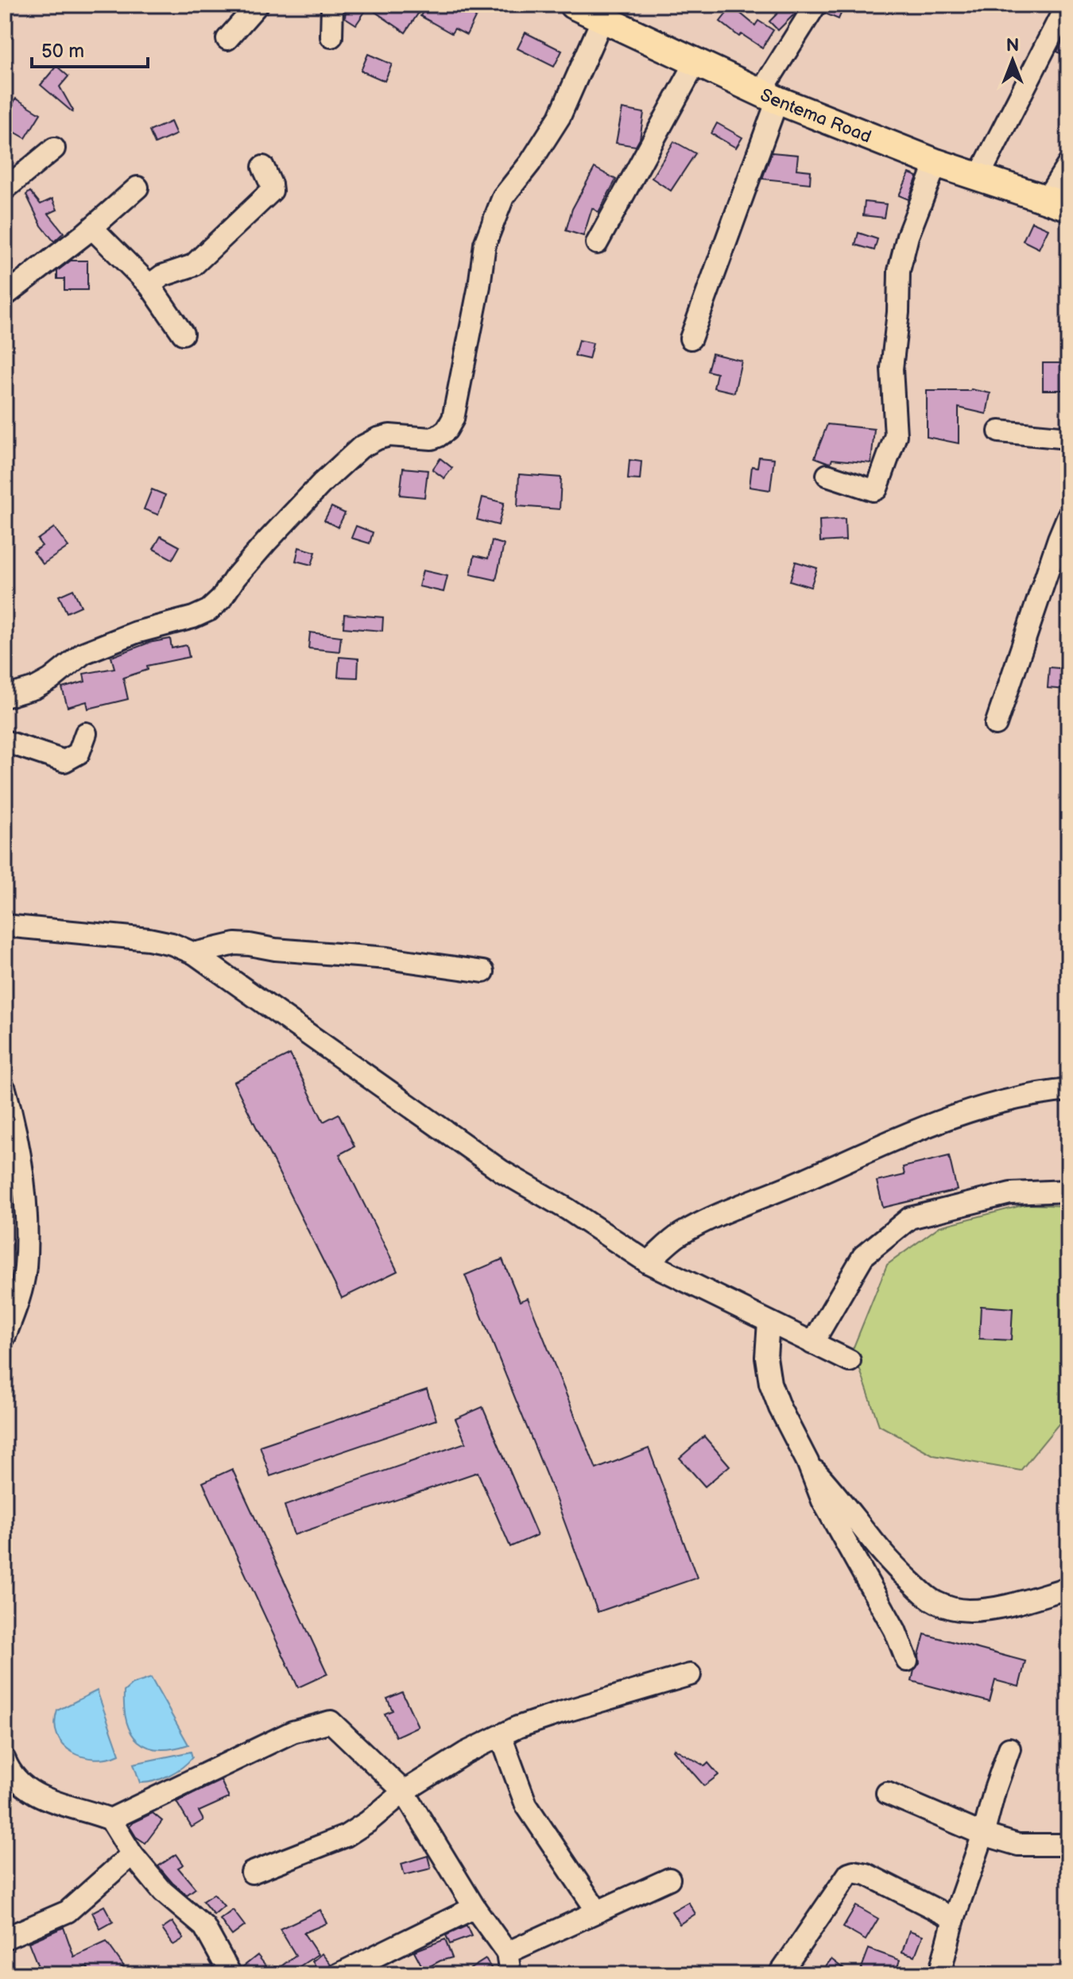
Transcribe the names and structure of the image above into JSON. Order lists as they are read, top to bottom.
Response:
{
  "streets": {
    "main road": ["Sentema Road"]
  },
  "scale_bar": "50 m",
  "north": "top"
}
